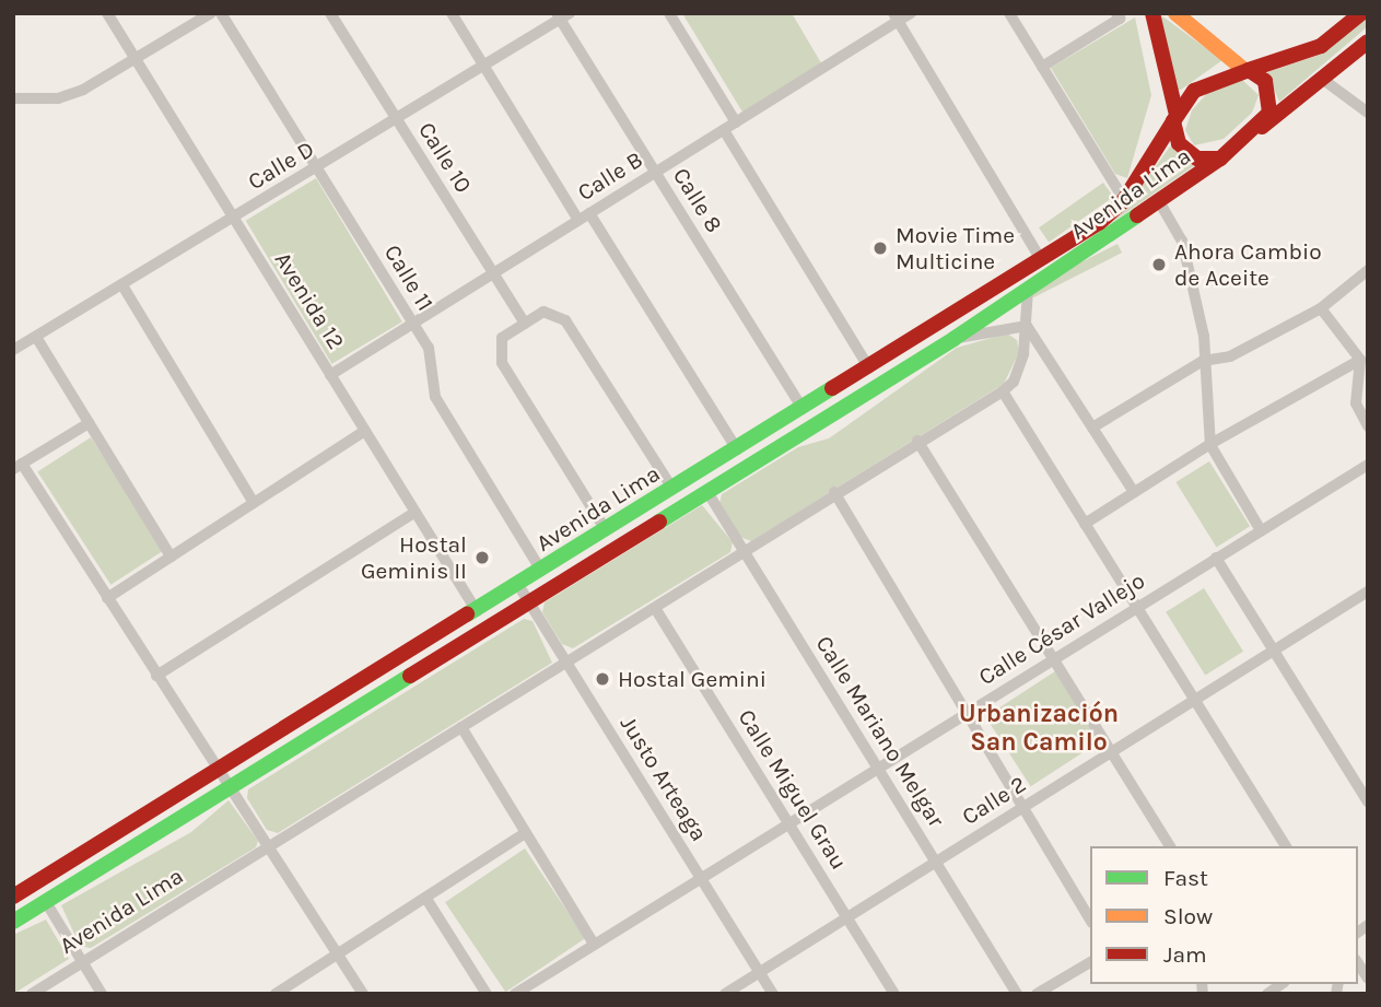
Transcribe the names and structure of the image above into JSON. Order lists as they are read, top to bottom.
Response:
{
  "streets": {
    "main road": ["Avenida Lima"],
    "street": [
      "Calle 10",
      "Calle D",
      "Calle B",
      "Calle 8",
      "Calle 11",
      "Avenida 12",
      "Calle César Vallejo",
      "Calle Mariano Melgar",
      "Justo Arteaga",
      "Calle Miguel Grau",
      "Calle 2"
    ]
  },
  "crossings": [
    ["Calle 10", "Calle D"],
    ["Calle 10", "Calle B"],
    ["Calle D", "Calle 8"],
    ["Calle D", "Calle 11"],
    ["Calle D", "Avenida 12"],
    ["Calle B", "Calle 8"],
    ["Calle B", "Calle 11"],
    ["Calle B", "Avenida 12"],
    ["Avenida Lima", "Calle 8"],
    ["Avenida Lima", "Calle 11"],
    ["Avenida Lima", "Avenida 12"],
    ["Avenida Lima", "Calle Mariano Melgar"],
    ["Avenida Lima", "Justo Arteaga"],
    ["Avenida Lima", "Calle Miguel Grau"],
    ["Calle César Vallejo", "Calle Mariano Melgar"],
    ["Calle César Vallejo", "Justo Arteaga"],
    ["Calle César Vallejo", "Calle Miguel Grau"],
    ["Calle Mariano Melgar", "Calle 2"],
    ["Justo Arteaga", "Calle 2"],
    ["Calle Miguel Grau", "Calle 2"]
  ],
  "districts": ["Urbanización San Camilo"],
  "places": [
    "Movie Time Multicine",
    "Ahora Cambio de Aceite",
    "Hostal Geminis II",
    "Hostal Gemini"
  ],
  "legend": ["Fast", "Slow", "Jam"]
}
